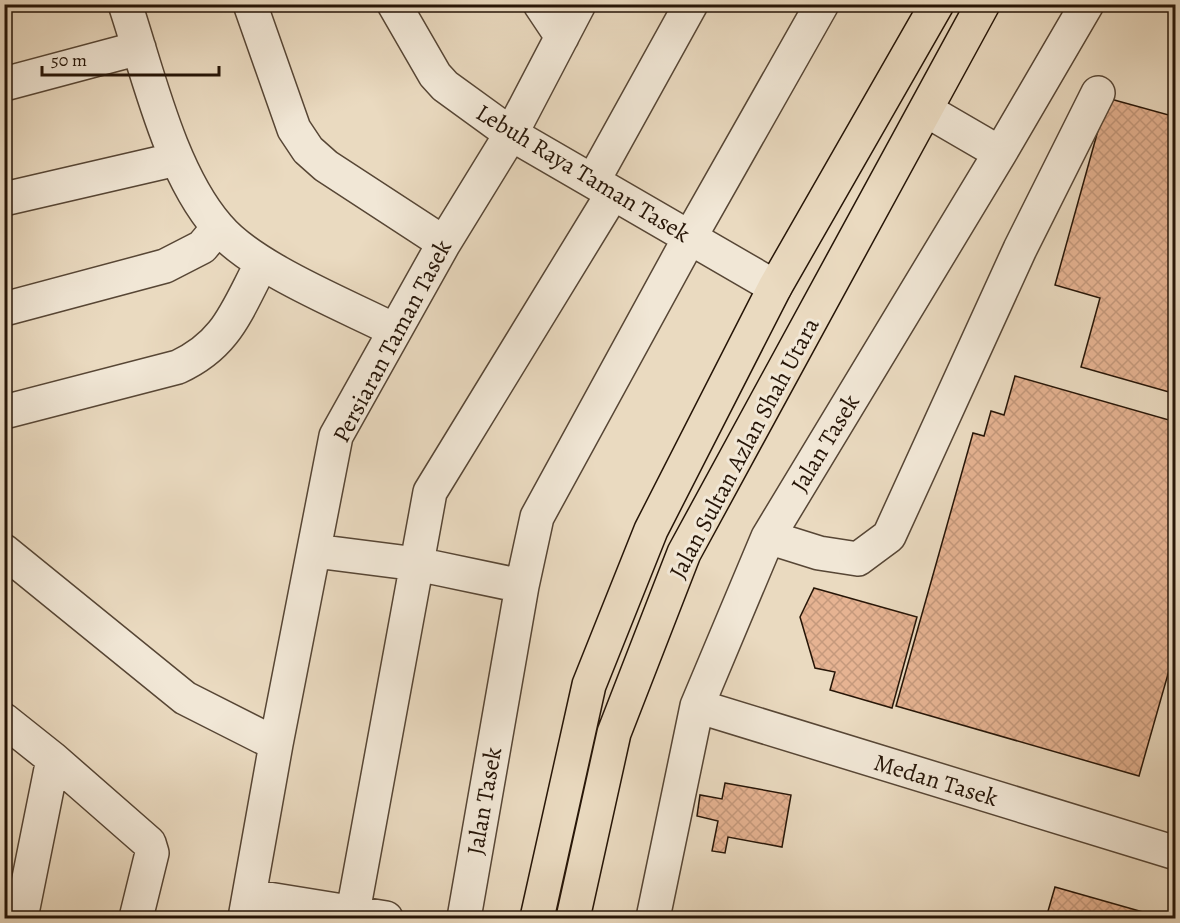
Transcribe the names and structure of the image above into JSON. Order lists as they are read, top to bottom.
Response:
{
  "streets": {
    "main road": ["Jalan Sultan Azlan Shah Utara"],
    "street": [
      "Lebuh Raya Taman Tasek",
      "Persiaran Taman Tasek",
      "Jalan Tasek",
      "Medan Tasek"
    ]
  },
  "crossings": [
    ["Lebuh Raya Taman Tasek", "Persiaran Taman Tasek"],
    ["Lebuh Raya Taman Tasek", "Jalan Tasek"],
    ["Lebuh Raya Taman Tasek", "Jalan Sultan Azlan Shah Utara"],
    ["Jalan Tasek", "Medan Tasek"]
  ],
  "scale_bar": "50 m"
}
